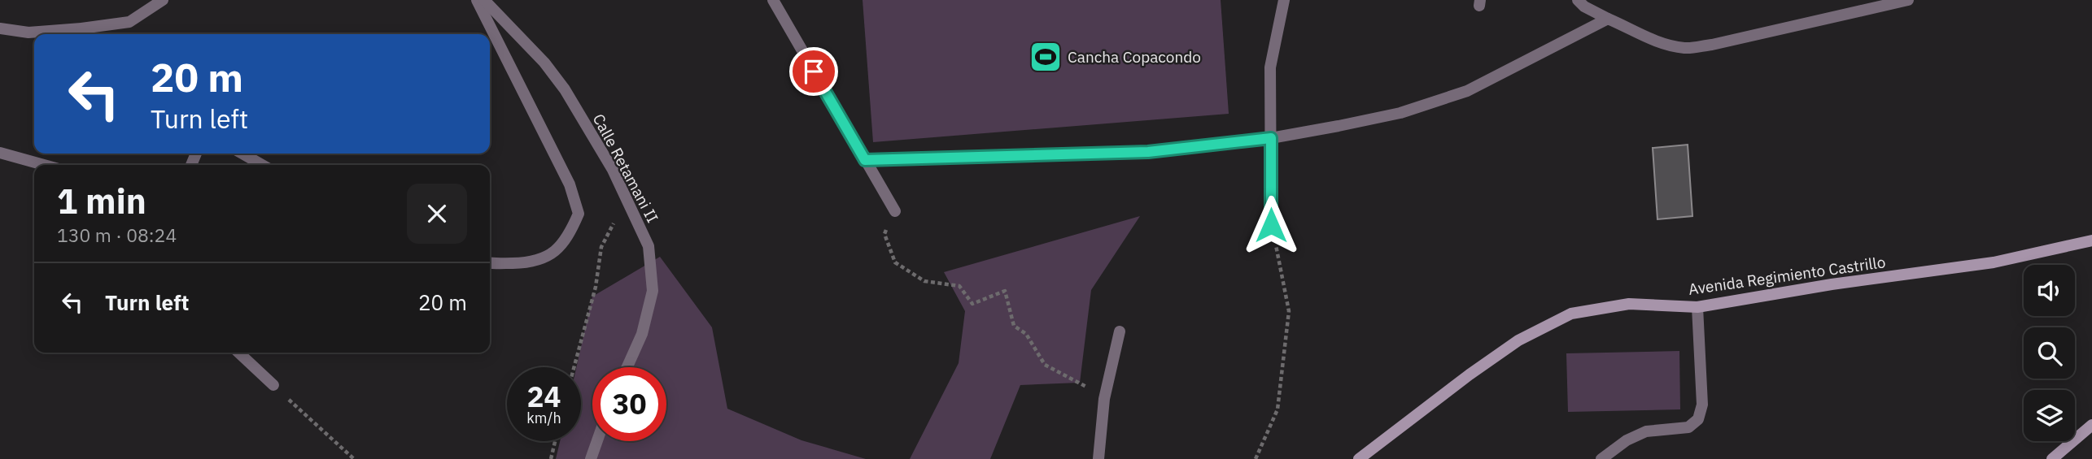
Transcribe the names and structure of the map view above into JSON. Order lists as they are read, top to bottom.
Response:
{
  "streets": {
    "street": ["Calle Retamani II", "Avenida Regimiento Castrillo"]
  },
  "places": {
    "sports": ["Cancha Copacondo"]
  },
  "page": {
    "turn": ["20 m", "Turn left"],
    "heading": ["1 min", "130 m · 08:24"],
    "list": [
      {
        "name": "Turn left",
        "value": "20 m"
      }
    ],
    "speed": "24 km/h",
    "limit": "30"
  }
}
